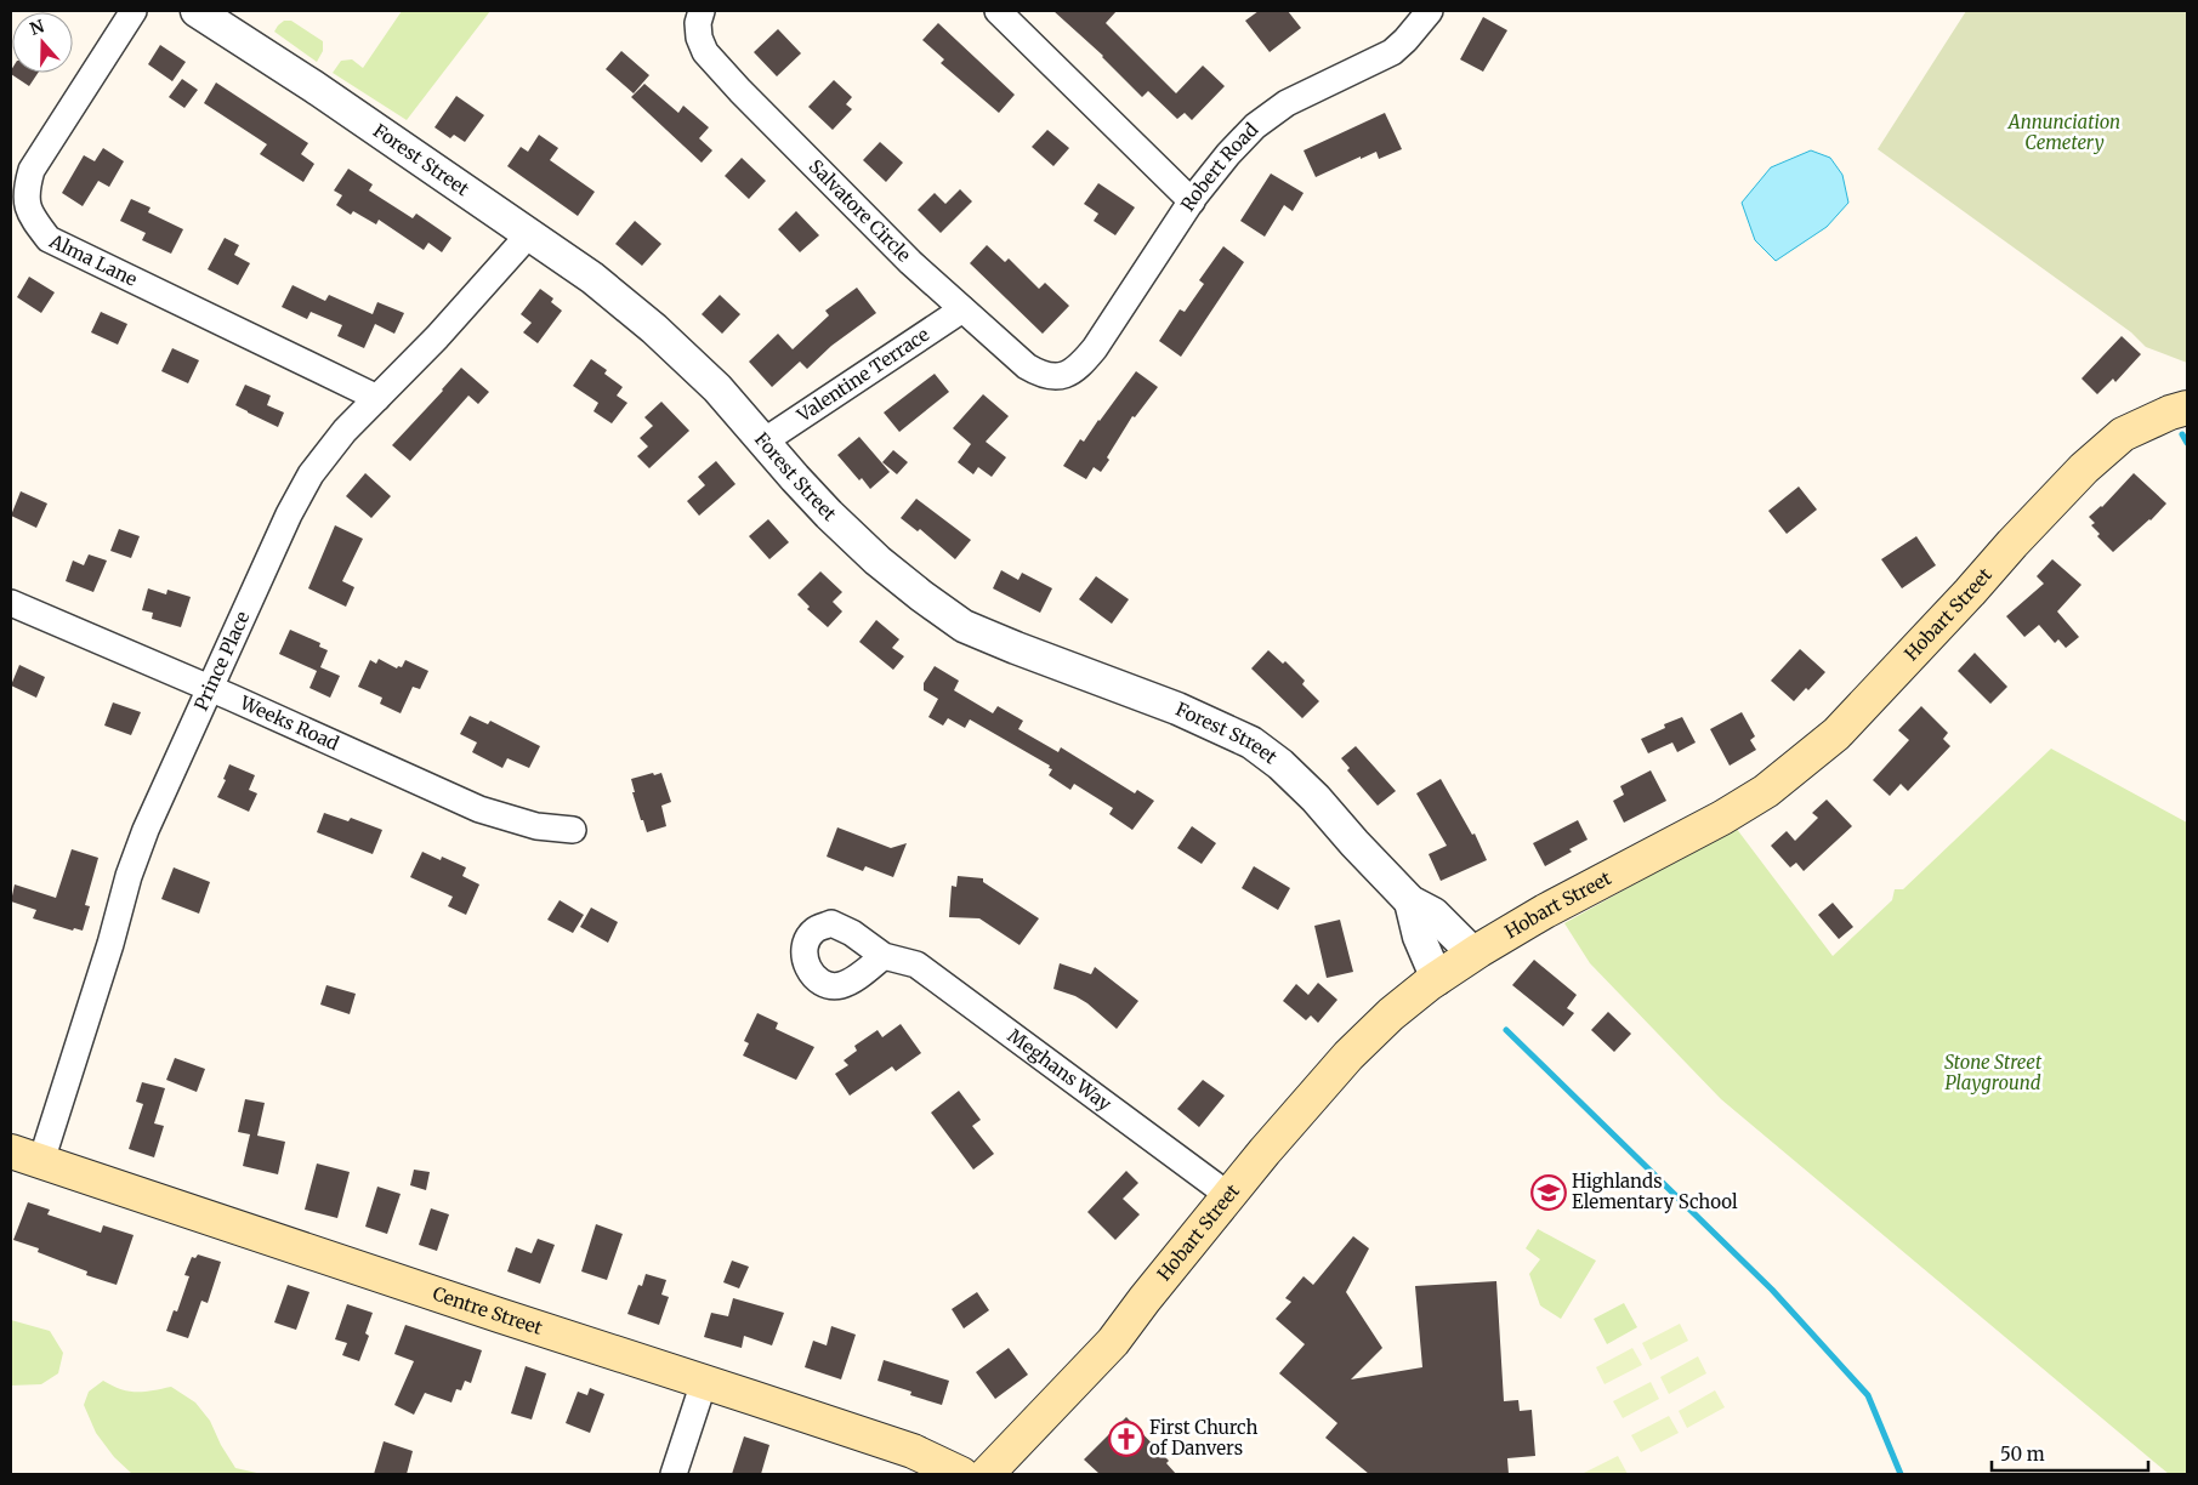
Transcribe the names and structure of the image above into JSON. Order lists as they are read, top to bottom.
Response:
{
  "streets": {
    "main road": ["Hobart Street", "Centre Street"],
    "street": [
      "Forest Street",
      "Robert Road",
      "Salvatore Circle",
      "Alma Lane",
      "Valentine Terrace",
      "Prince Place",
      "Weeks Road",
      "Meghans Way"
    ]
  },
  "crossings": [
    ["Forest Street", "Valentine Terrace"],
    ["Forest Street", "Hobart Street"],
    ["Forest Street", "Prince Place"],
    ["Robert Road", "Salvatore Circle"],
    ["Salvatore Circle", "Valentine Terrace"],
    ["Alma Lane", "Prince Place"],
    ["Hobart Street", "Meghans Way"],
    ["Prince Place", "Weeks Road"],
    ["Prince Place", "Centre Street"]
  ],
  "parks": ["Annunciation Cemetery", "Stone Street Playground"],
  "places": {
    "school or university": ["Highlands Elementary School"],
    "church": ["First Church of Danvers"]
  },
  "scale_bar": "50 m",
  "north": "top"
}
